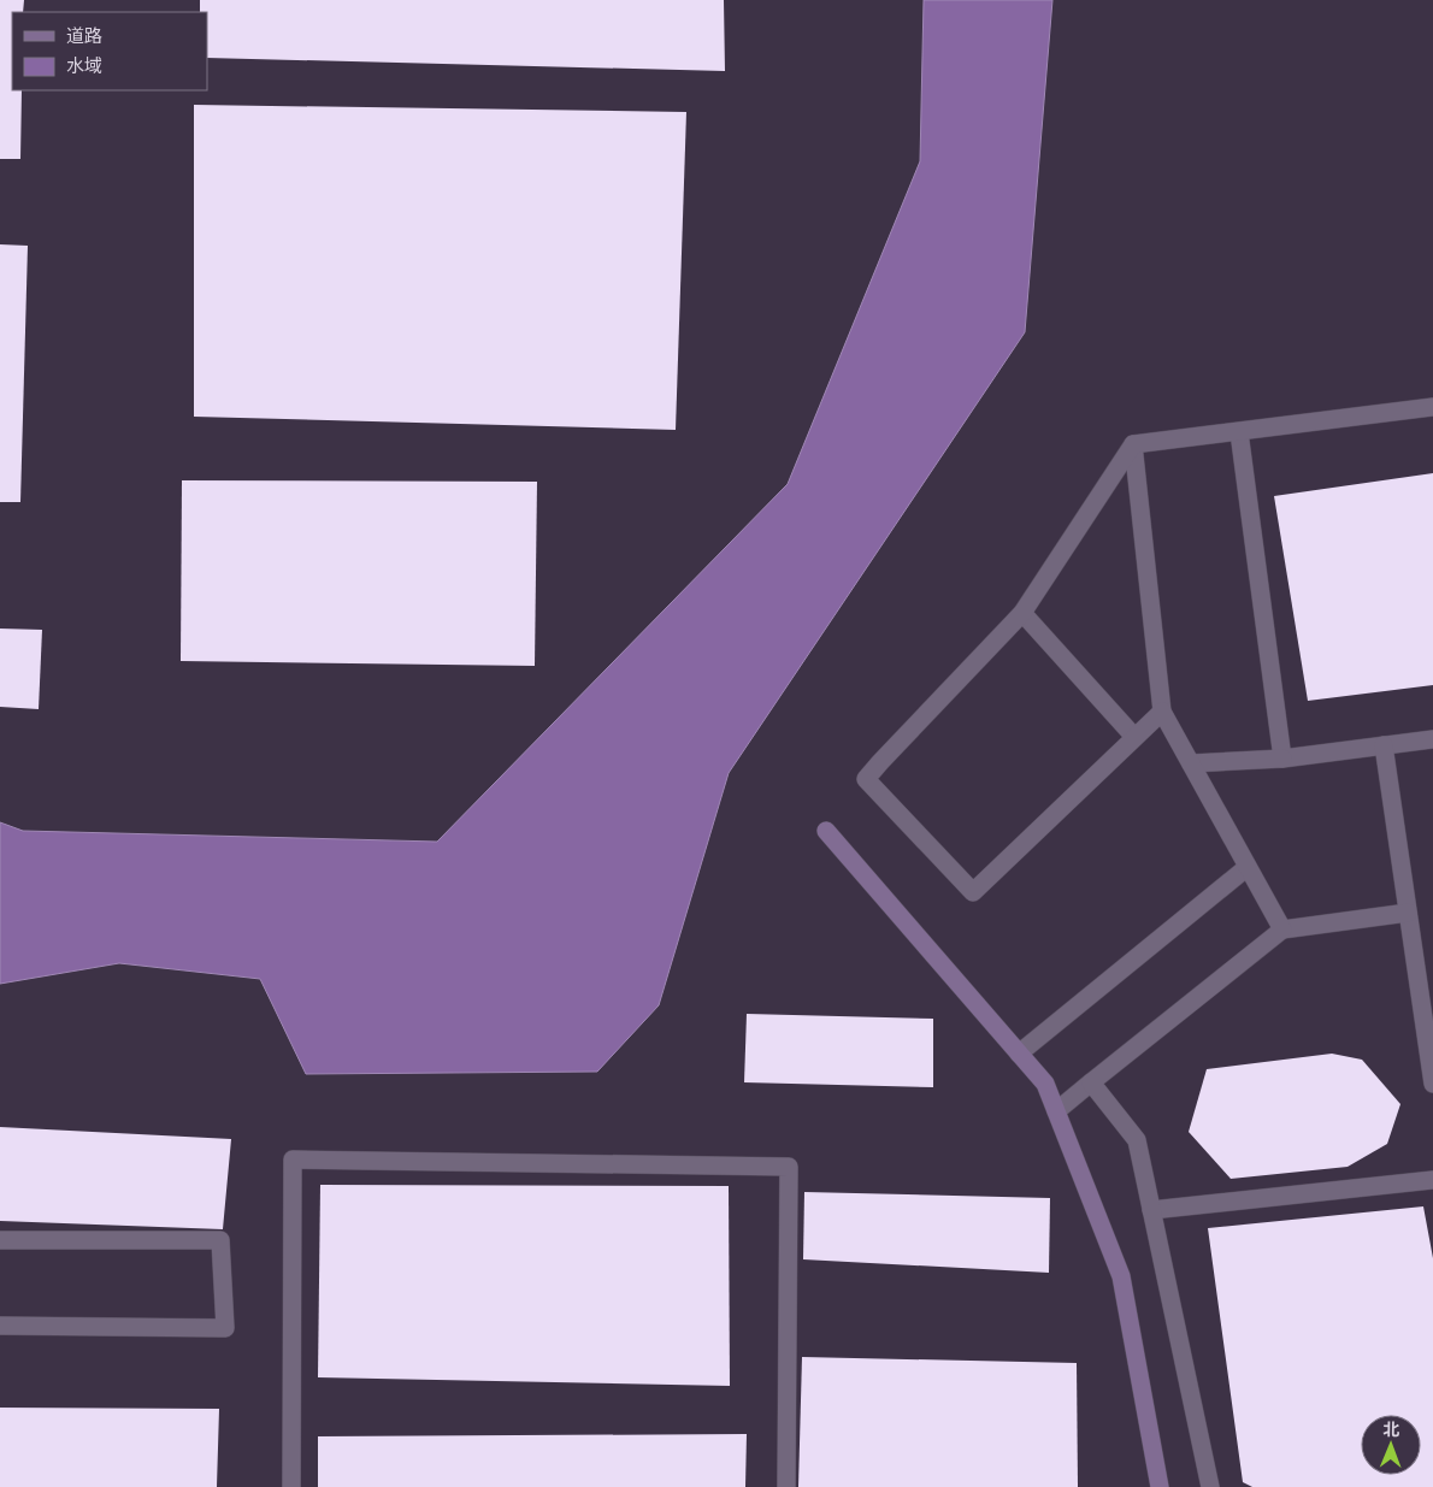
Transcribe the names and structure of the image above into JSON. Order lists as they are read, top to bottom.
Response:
{
  "legend": ["道路", "水域"],
  "north": "top"
}
